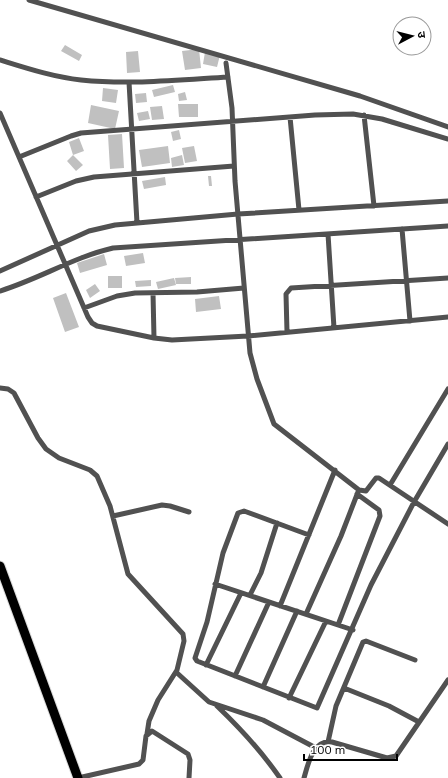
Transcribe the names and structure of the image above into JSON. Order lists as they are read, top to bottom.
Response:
{
  "scale_bar": "100 m",
  "north": "right"
}
